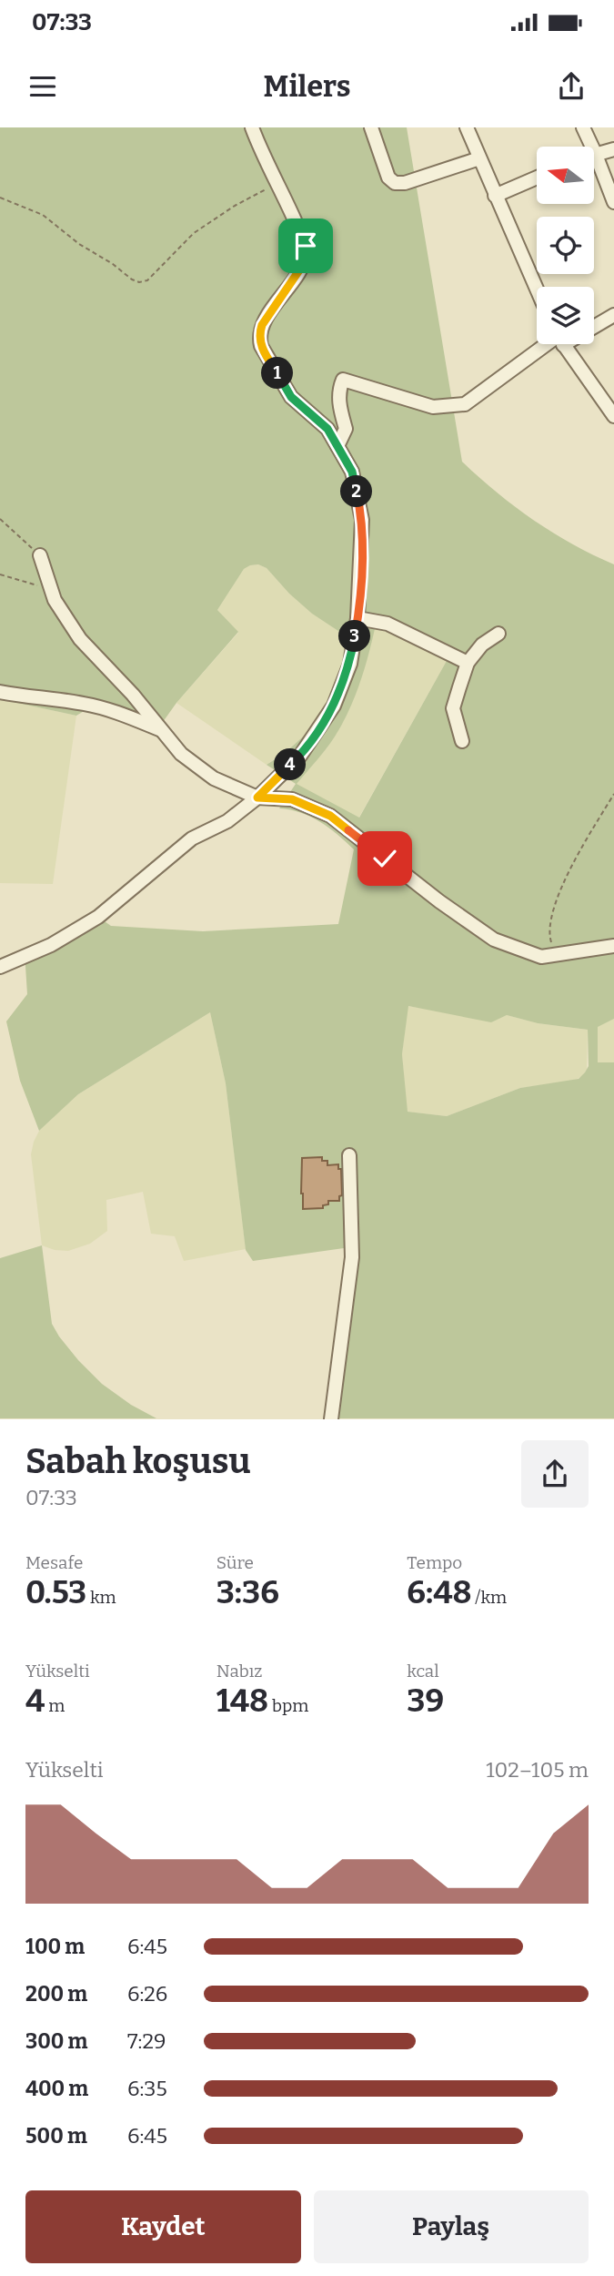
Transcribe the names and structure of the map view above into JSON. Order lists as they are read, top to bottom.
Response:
{
  "north": "left",
  "page": {
    "status": "07:33",
    "header": "Milers",
    "pins": [
      "1",
      "2",
      "3",
      "4"
    ],
    "heading": ["Sabah koşusu", "07:33"],
    "stats": [
      ["Mesafe", "0.53 km"],
      ["Süre", "3:36"],
      ["Tempo", "6:48 /km"],
      ["Yükselti", "4 m"],
      ["Nabız", "148 bpm"],
      ["kcal", "39"]
    ],
    "chart": ["Yükselti", "102–105 m"],
    "list": [
      {
        "name": "100 m",
        "note": "6:45"
      },
      {
        "name": "200 m",
        "note": "6:26"
      },
      {
        "name": "300 m",
        "note": "7:29"
      },
      {
        "name": "400 m",
        "note": "6:35"
      },
      {
        "name": "500 m",
        "note": "6:45"
      }
    ],
    "buttons": ["Kaydet", "Paylaş"]
  }
}
